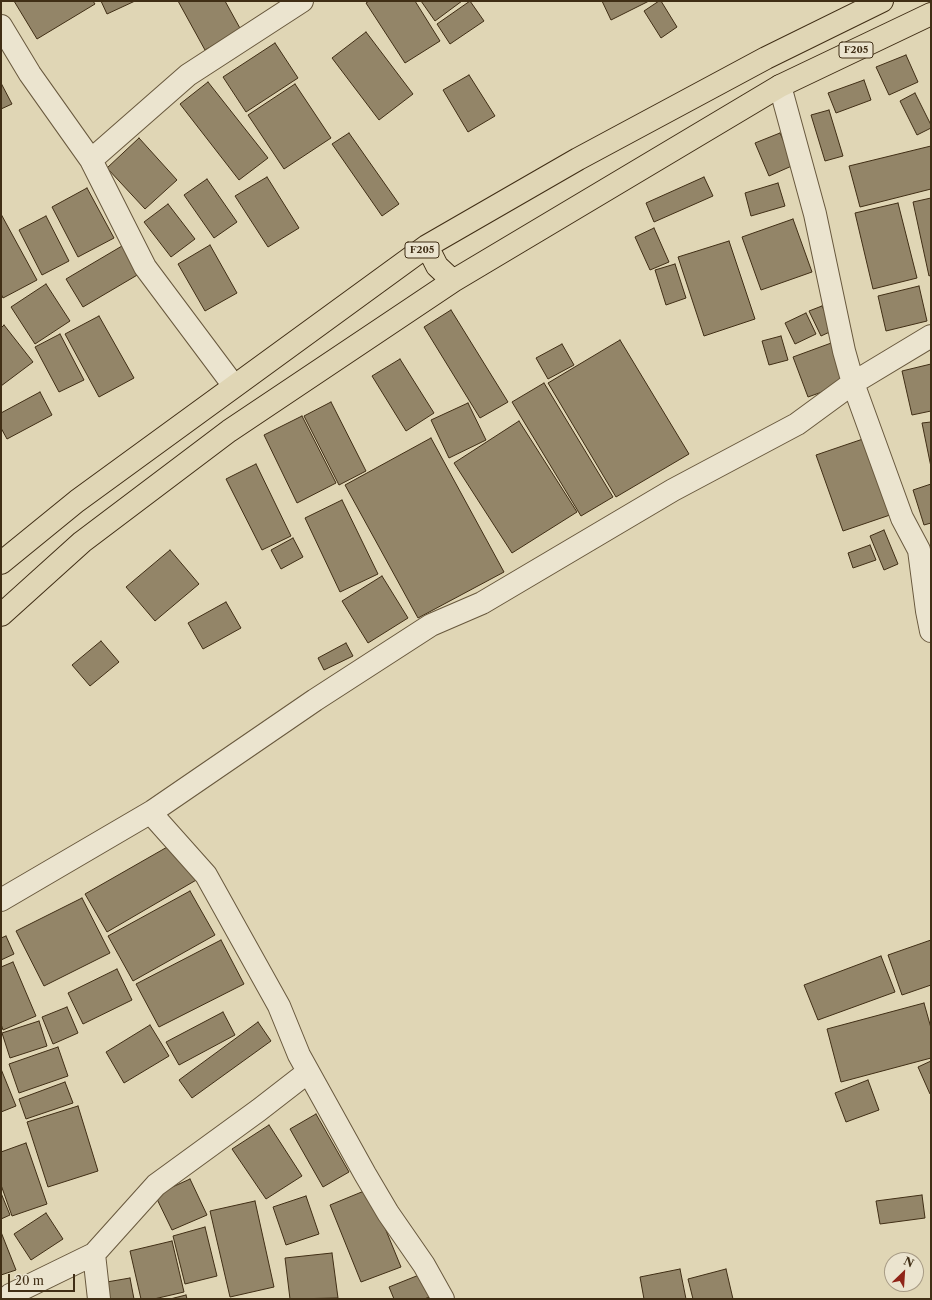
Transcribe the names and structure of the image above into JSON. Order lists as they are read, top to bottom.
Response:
{
  "streets": {
    "main road": ["F205"]
  },
  "scale_bar": "20 m",
  "north": "top right"
}
